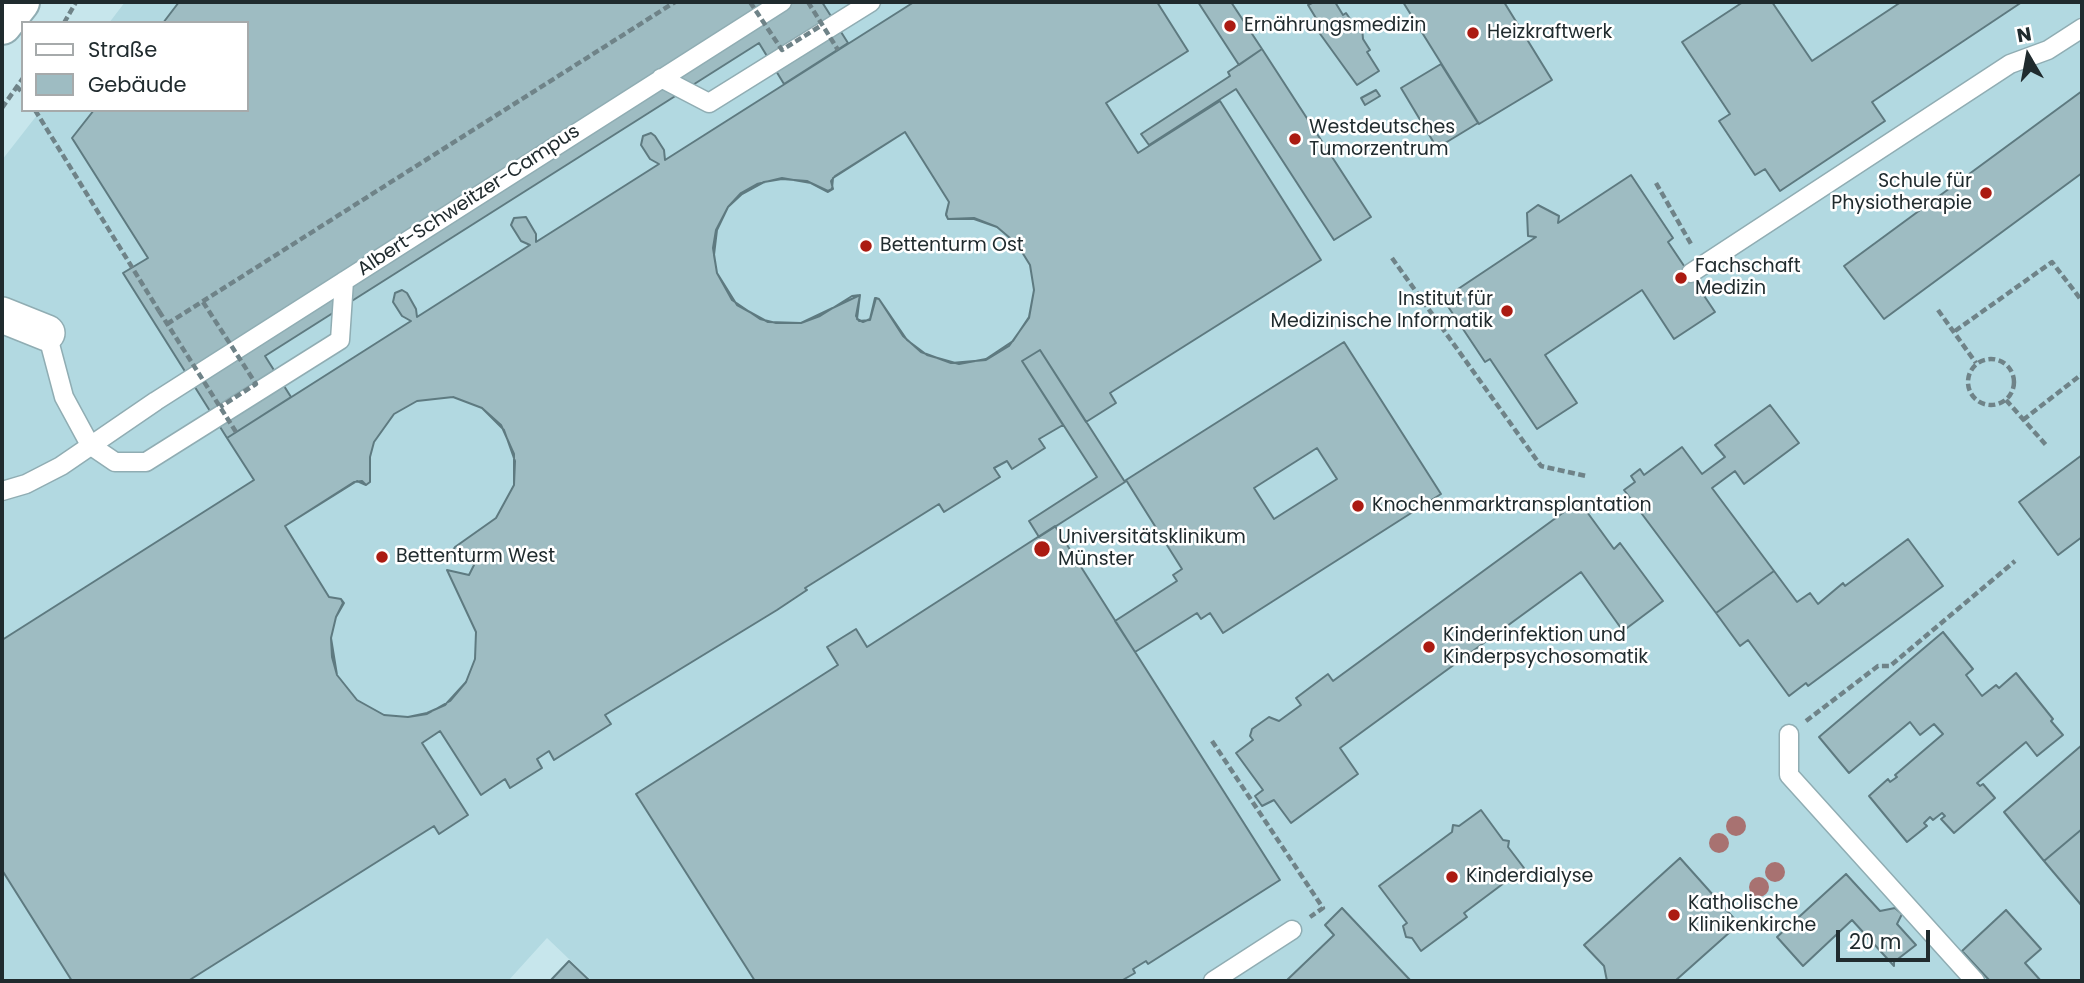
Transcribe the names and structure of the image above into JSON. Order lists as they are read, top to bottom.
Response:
{
  "streets": {
    "lane": ["Albert-Schweitzer-Campus"]
  },
  "places": [
    "Ernährungsmedizin",
    "Heizkraftwerk",
    "Westdeutsches Tumorzentrum",
    "Schule für Physiotherapie",
    "Bettenturm Ost",
    "Fachschaft Medizin",
    "Institut für Medizinische Informatik",
    "Knochenmarktransplantation",
    "Universitätsklinikum Münster",
    "Bettenturm West",
    "Kinderinfektion und Kinderpsychosomatik",
    "Kinderdialyse",
    "Katholische Klinikenkirche"
  ],
  "legend": ["Straße", "Gebäude"],
  "scale_bar": "20 m",
  "north": "top"
}
